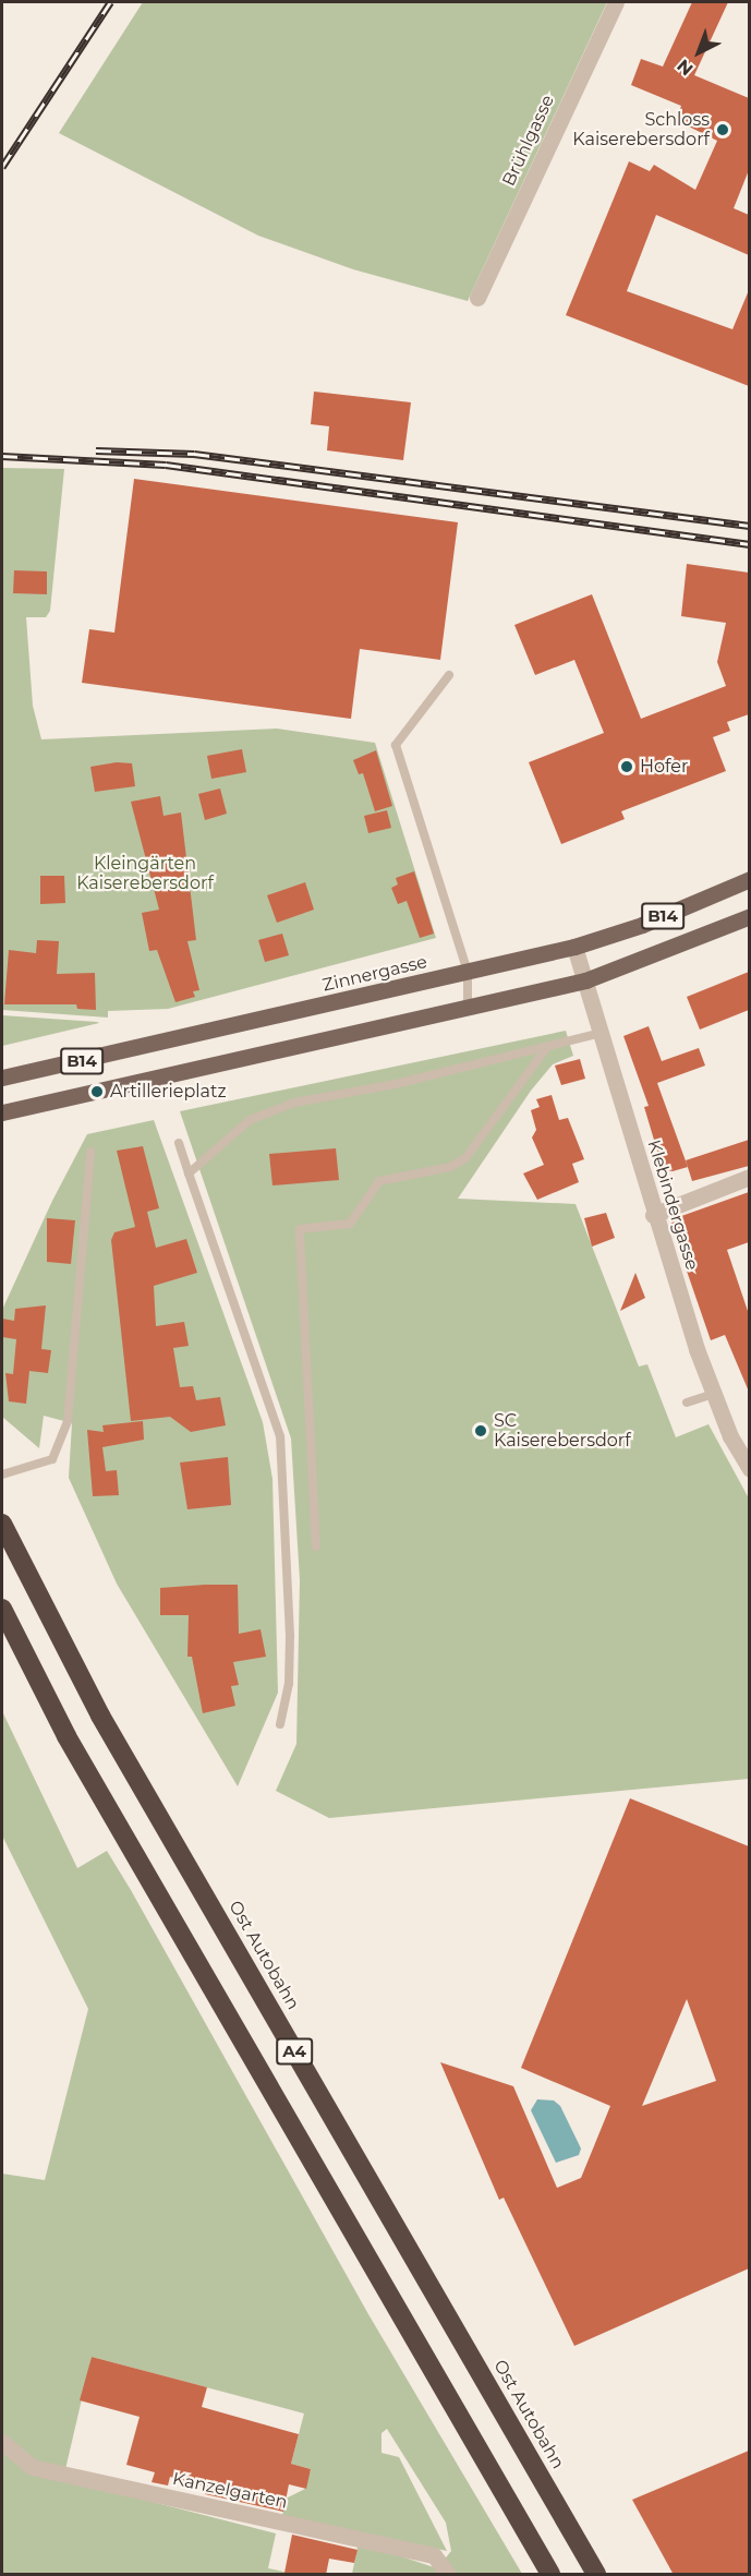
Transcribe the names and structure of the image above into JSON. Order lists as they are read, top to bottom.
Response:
{
  "streets": {
    "highway": ["Ost Autobahn", "A4"],
    "main road": ["B14", "Zinnergasse"],
    "street": ["Brühlgasse", "Klebindergasse", "Kanzelgarten"]
  },
  "crossings": [
    ["B14", "Klebindergasse"],
    ["Zinnergasse", "Klebindergasse"]
  ],
  "parks": ["Kleingärten Kaiserebersdorf"],
  "places": [
    "Schloss Kaiserebersdorf",
    "Hofer",
    "Artillerieplatz",
    "SC Kaiserebersdorf"
  ],
  "north": "bottom left"
}
